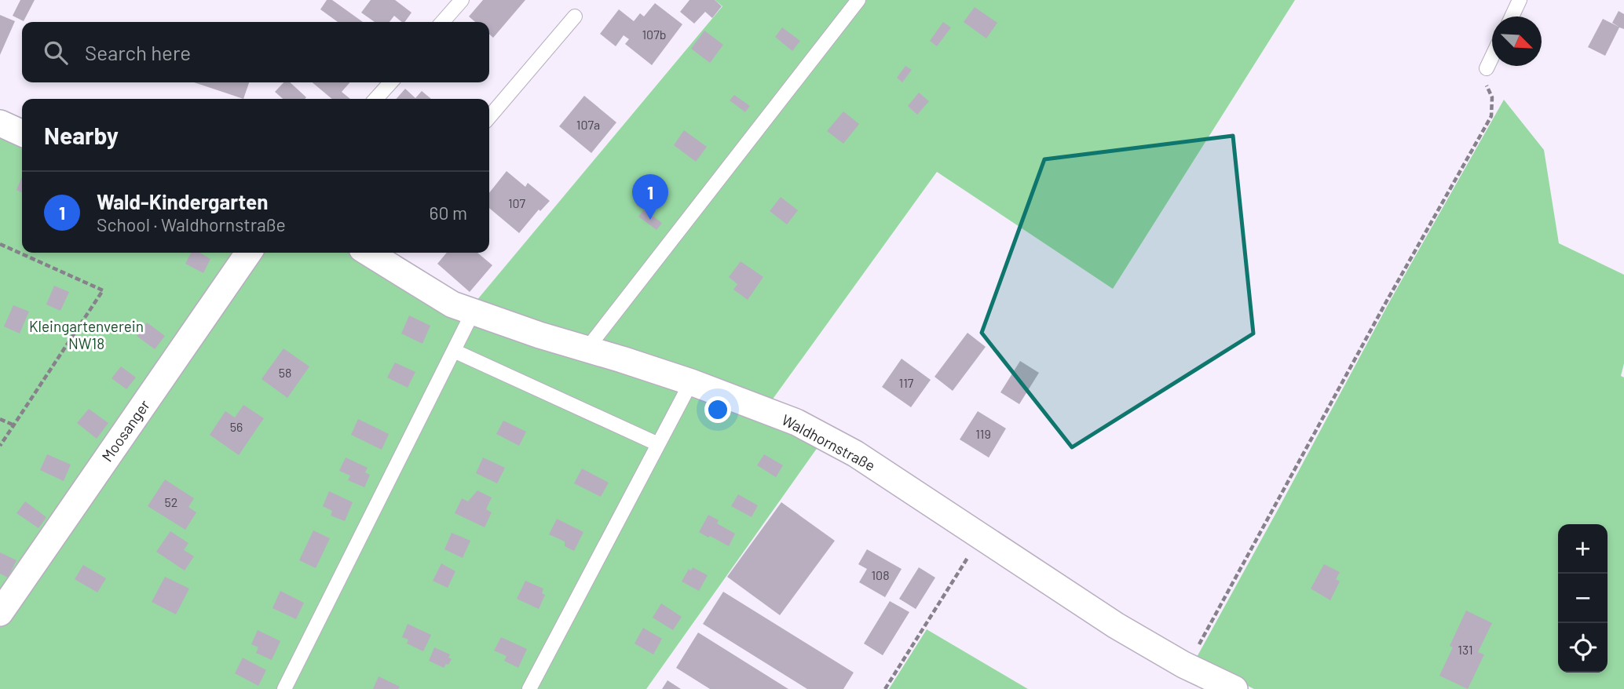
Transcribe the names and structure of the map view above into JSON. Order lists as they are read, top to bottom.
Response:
{
  "streets": {
    "street": ["Moosanger", "Waldhornstraße"]
  },
  "parks": ["Kleingartenverein NW18"],
  "house_numbers": [
    "107b",
    "107a",
    "107",
    "58",
    "117",
    "56",
    "119",
    "52",
    "108",
    "131"
  ],
  "north": "bottom right",
  "page": {
    "search": "Search here",
    "heading": "Nearby",
    "list": [
      {
        "mark": "1",
        "name": "Wald-Kindergarten",
        "note": "School · Waldhornstraße",
        "value": "60 m"
      }
    ],
    "pins": "1",
    "map_buttons": ["+", "−"]
  }
}
